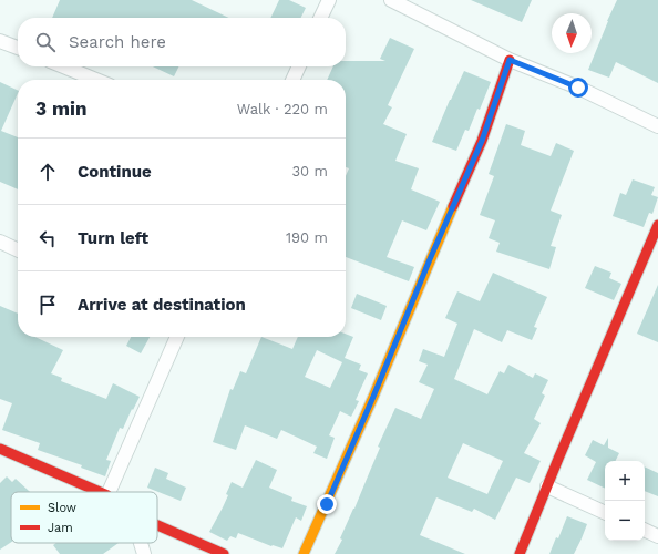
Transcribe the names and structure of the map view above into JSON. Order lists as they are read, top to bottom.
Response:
{
  "legend": ["Slow", "Jam"],
  "north": "bottom",
  "page": {
    "search": "Search here",
    "heading": ["3 min", "Walk · 220 m"],
    "list": [
      ["Continue", "30 m"],
      ["Turn left", "190 m"],
      "Arrive at destination"
    ],
    "map_buttons": ["+", "−"]
  }
}
